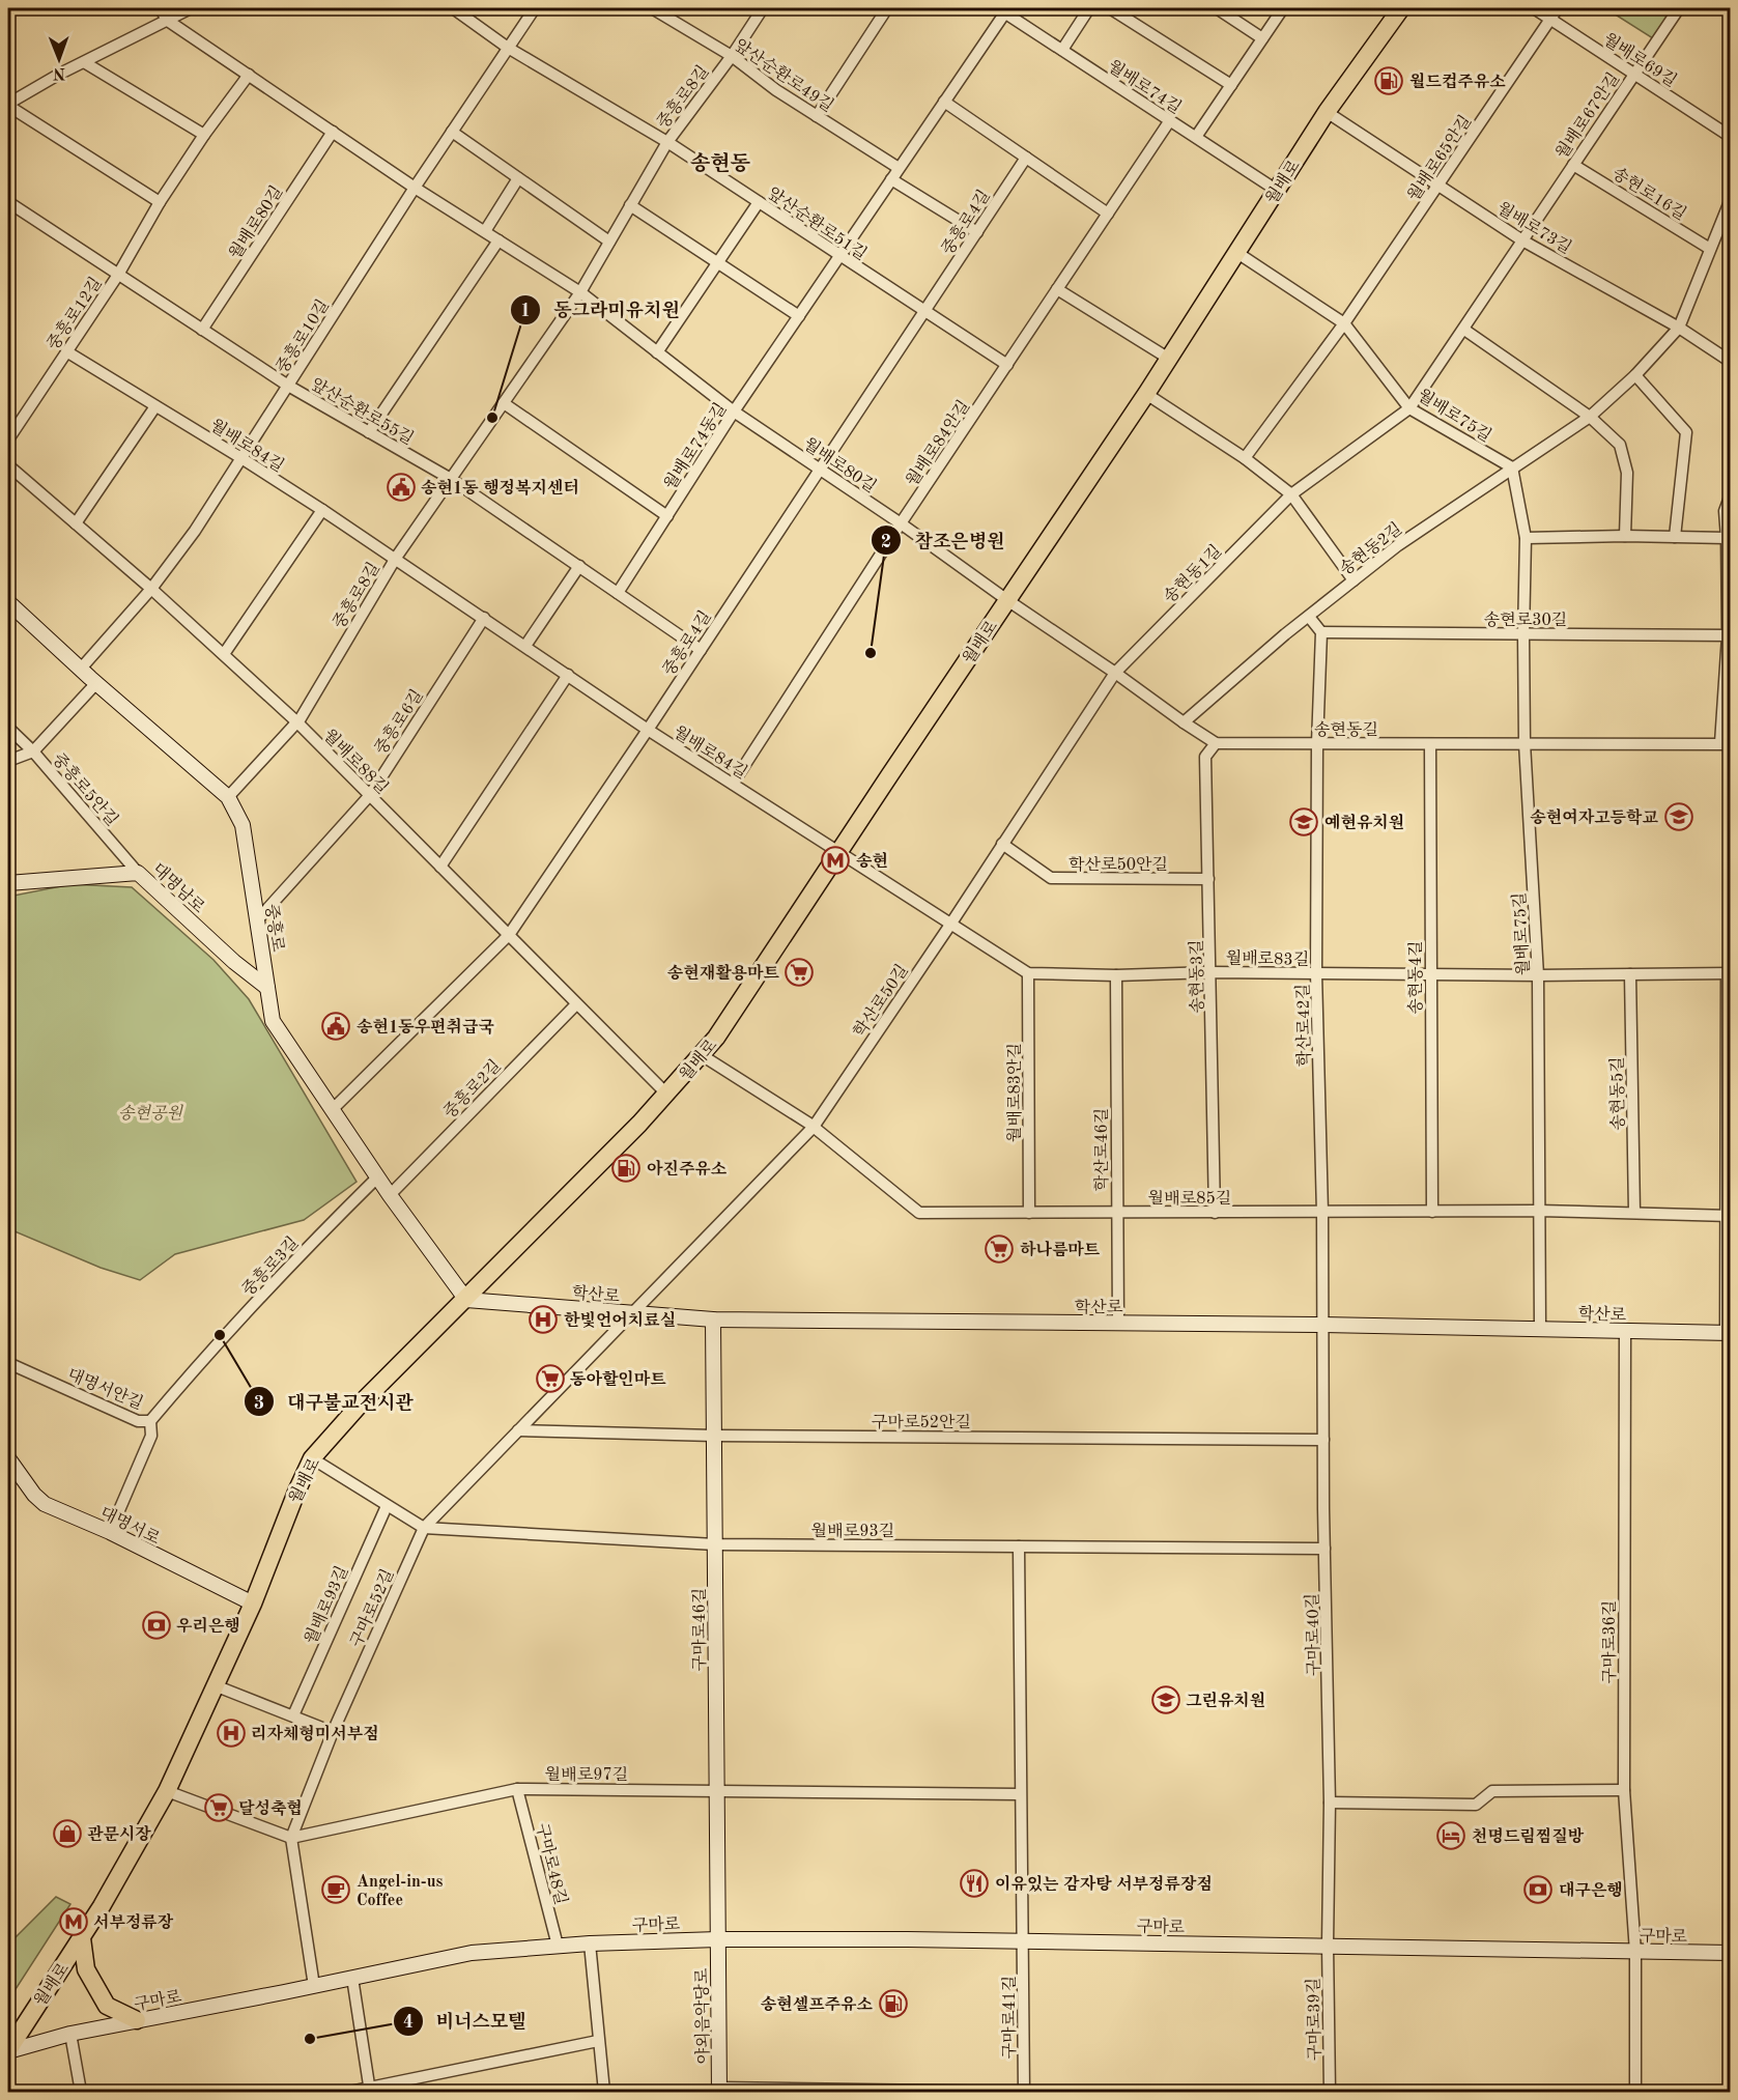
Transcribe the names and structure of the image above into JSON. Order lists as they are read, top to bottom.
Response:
{
  "streets": {
    "main road": [
      "월배로",
      "대명남로",
      "중흥로",
      "학산로",
      "대명서로",
      "구마로46길",
      "구마로",
      "야외음악당로"
    ],
    "street": [
      "월배로69길",
      "앞산순환로49길",
      "월배로74길",
      "중흥로8길",
      "월배로67안길",
      "월배로65안길",
      "송현로16길",
      "월배로80길",
      "중흥로4길",
      "앞산순환로51길",
      "월배로73길",
      "중흥로12길",
      "중흥로10길",
      "앞산순환로55길",
      "월배로75길",
      "월배로84안길",
      "월배로84길",
      "월배로74동길",
      "송현동2길",
      "송현동1길",
      "송현로30길",
      "중흥로6길",
      "송현동길",
      "월배로88길",
      "중흥로5안길",
      "학산로50안길",
      "월배로83길",
      "송현동3길",
      "송현동4길",
      "학산로50길",
      "학산로42길",
      "중흥로2길",
      "월배로83안길",
      "송현동5길",
      "학산로46길",
      "월배로85길",
      "중흥로3길",
      "대명서안길",
      "구마로52안길",
      "월배로93길",
      "구마로52길",
      "구마로40길",
      "구마로36길",
      "월배로97길",
      "구마로48길",
      "구마로41길",
      "구마로39길"
    ]
  },
  "crossings": [
    ["월배로69길", "월배로67안길"],
    ["월배로69길", "월배로65안길"],
    ["앞산순환로49길", "중흥로8길"],
    ["앞산순환로49길", "월배로74동길"],
    ["월배로74길", "월배로"],
    ["월배로74길", "월배로84안길"],
    ["월배로74길", "월배로74동길"],
    ["중흥로8길", "월배로80길"],
    ["중흥로8길", "앞산순환로51길"],
    ["중흥로8길", "앞산순환로55길"],
    ["중흥로8길", "월배로84길"],
    ["중흥로8길", "월배로88길"],
    ["중흥로8길", "중흥로"],
    ["월배로67안길", "송현로16길"],
    ["월배로67안길", "월배로73길"],
    ["월배로67안길", "송현동1길"],
    ["월배로65안길", "월배로73길"],
    ["월배로65안길", "월배로75길"],
    ["월배로", "월배로80길"],
    ["월배로", "월배로73길"],
    ["월배로", "월배로75길"],
    ["월배로", "월배로84길"],
    ["월배로", "월배로88길"],
    ["월배로", "중흥로"],
    ["월배로", "월배로85길"],
    ["월배로", "학산로"],
    ["월배로", "대명서로"],
    ["월배로", "월배로93길"],
    ["월배로", "구마로"],
    ["월배로80길", "중흥로4길"],
    ["월배로80길", "중흥로12길"],
    ["월배로80길", "중흥로10길"],
    ["월배로80길", "앞산순환로55길"],
    ["월배로80길", "월배로84안길"],
    ["월배로80길", "월배로74동길"],
    ["중흥로4길", "앞산순환로51길"],
    ["중흥로4길", "앞산순환로55길"],
    ["중흥로4길", "월배로84길"],
    ["중흥로4길", "월배로88길"],
    ["중흥로4길", "중흥로"],
    ["앞산순환로51길", "중흥로10길"],
    ["앞산순환로51길", "월배로84안길"],
    ["앞산순환로51길", "월배로74동길"],
    ["월배로73길", "송현동2길"],
    ["월배로73길", "송현동1길"],
    ["중흥로12길", "앞산순환로55길"],
    ["중흥로12길", "월배로84길"],
    ["중흥로10길", "앞산순환로55길"],
    ["중흥로10길", "월배로84길"],
    ["중흥로10길", "월배로88길"],
    ["중흥로10길", "중흥로"],
    ["앞산순환로55길", "월배로74동길"],
    ["월배로75길", "송현동2길"],
    ["월배로75길", "송현동1길"],
    ["월배로75길", "송현로30길"],
    ["월배로75길", "송현동길"],
    ["월배로75길", "월배로83길"],
    ["월배로75길", "월배로85길"],
    ["월배로75길", "학산로"],
    ["월배로84안길", "월배로84길"],
    ["월배로84길", "중흥로6길"],
    ["송현동1길", "학산로50길"],
    ["송현로30길", "학산로42길"],
    ["중흥로6길", "월배로88길"],
    ["중흥로6길", "중흥로"],
    ["송현동길", "송현동3길"],
    ["송현동길", "송현동4길"],
    ["송현동길", "학산로42길"],
    ["월배로88길", "중흥로2길"],
    ["중흥로5안길", "대명남로"],
    ["학산로50안길", "송현동3길"],
    ["학산로50안길", "학산로50길"],
    ["대명남로", "중흥로"],
    ["중흥로", "중흥로2길"],
    ["중흥로", "중흥로3길"],
    ["중흥로", "학산로"],
    ["월배로83길", "송현동3길"],
    ["월배로83길", "송현동4길"],
    ["월배로83길", "학산로42길"],
    ["월배로83길", "월배로83안길"],
    ["월배로83길", "송현동5길"],
    ["월배로83길", "학산로46길"],
    ["송현동3길", "월배로85길"],
    ["송현동4길", "월배로85길"],
    ["학산로50길", "월배로85길"],
    ["학산로50길", "학산로"],
    ["학산로50길", "구마로52길"],
    ["학산로42길", "월배로85길"],
    ["학산로42길", "학산로"],
    ["학산로42길", "구마로40길"],
    ["월배로83안길", "월배로85길"],
    ["송현동5길", "월배로85길"],
    ["학산로46길", "월배로85길"],
    ["학산로46길", "학산로"],
    ["중흥로3길", "대명서안길"],
    ["학산로", "구마로52길"],
    ["학산로", "구마로46길"],
    ["학산로", "구마로40길"],
    ["학산로", "구마로36길"],
    ["대명서안길", "대명서로"],
    ["구마로52안길", "구마로52길"],
    ["구마로52안길", "구마로46길"],
    ["구마로52안길", "구마로40길"],
    ["월배로93길", "구마로52길"],
    ["월배로93길", "구마로46길"],
    ["월배로93길", "구마로40길"],
    ["월배로93길", "구마로41길"],
    ["구마로52길", "월배로97길"],
    ["구마로46길", "월배로97길"],
    ["구마로46길", "구마로"],
    ["구마로46길", "야외음악당로"],
    ["구마로40길", "구마로"],
    ["구마로40길", "구마로39길"],
    ["구마로36길", "구마로"],
    ["월배로97길", "구마로48길"],
    ["월배로97길", "구마로41길"],
    ["구마로48길", "구마로"],
    ["구마로", "야외음악당로"],
    ["구마로", "구마로41길"],
    ["구마로", "구마로39길"]
  ],
  "districts": ["송현동"],
  "parks": ["송현공원"],
  "places": {
    "fuel station": ["월드컵주유소", "아진주유소", "송현셀프주유소"],
    "other": [
      "동그라미유치원",
      "참조은병원",
      "대구불교전시관",
      "비너스모텔"
    ],
    "public building": ["송현1동 행정복지센터", "송현1동우편취급국"],
    "school or university": ["송현여자고등학교", "예현유치원", "그린유치원"],
    "metro station": ["송현", "서부정류장"],
    "supermarket": [
      "송현재활용마트",
      "하나름마트",
      "동아할인마트",
      "달성축협"
    ],
    "hospital": ["한빛언어치료실", "리자체형미서부점"],
    "bank": ["우리은행", "대구은행"],
    "shop": ["관문시장"],
    "hotel": ["천명드림찜질방"],
    "restaurant": ["이유있는 감자탕 서부정류장점"],
    "cafe": ["Angel-in-us Coffee"]
  },
  "north": "bottom"
}
